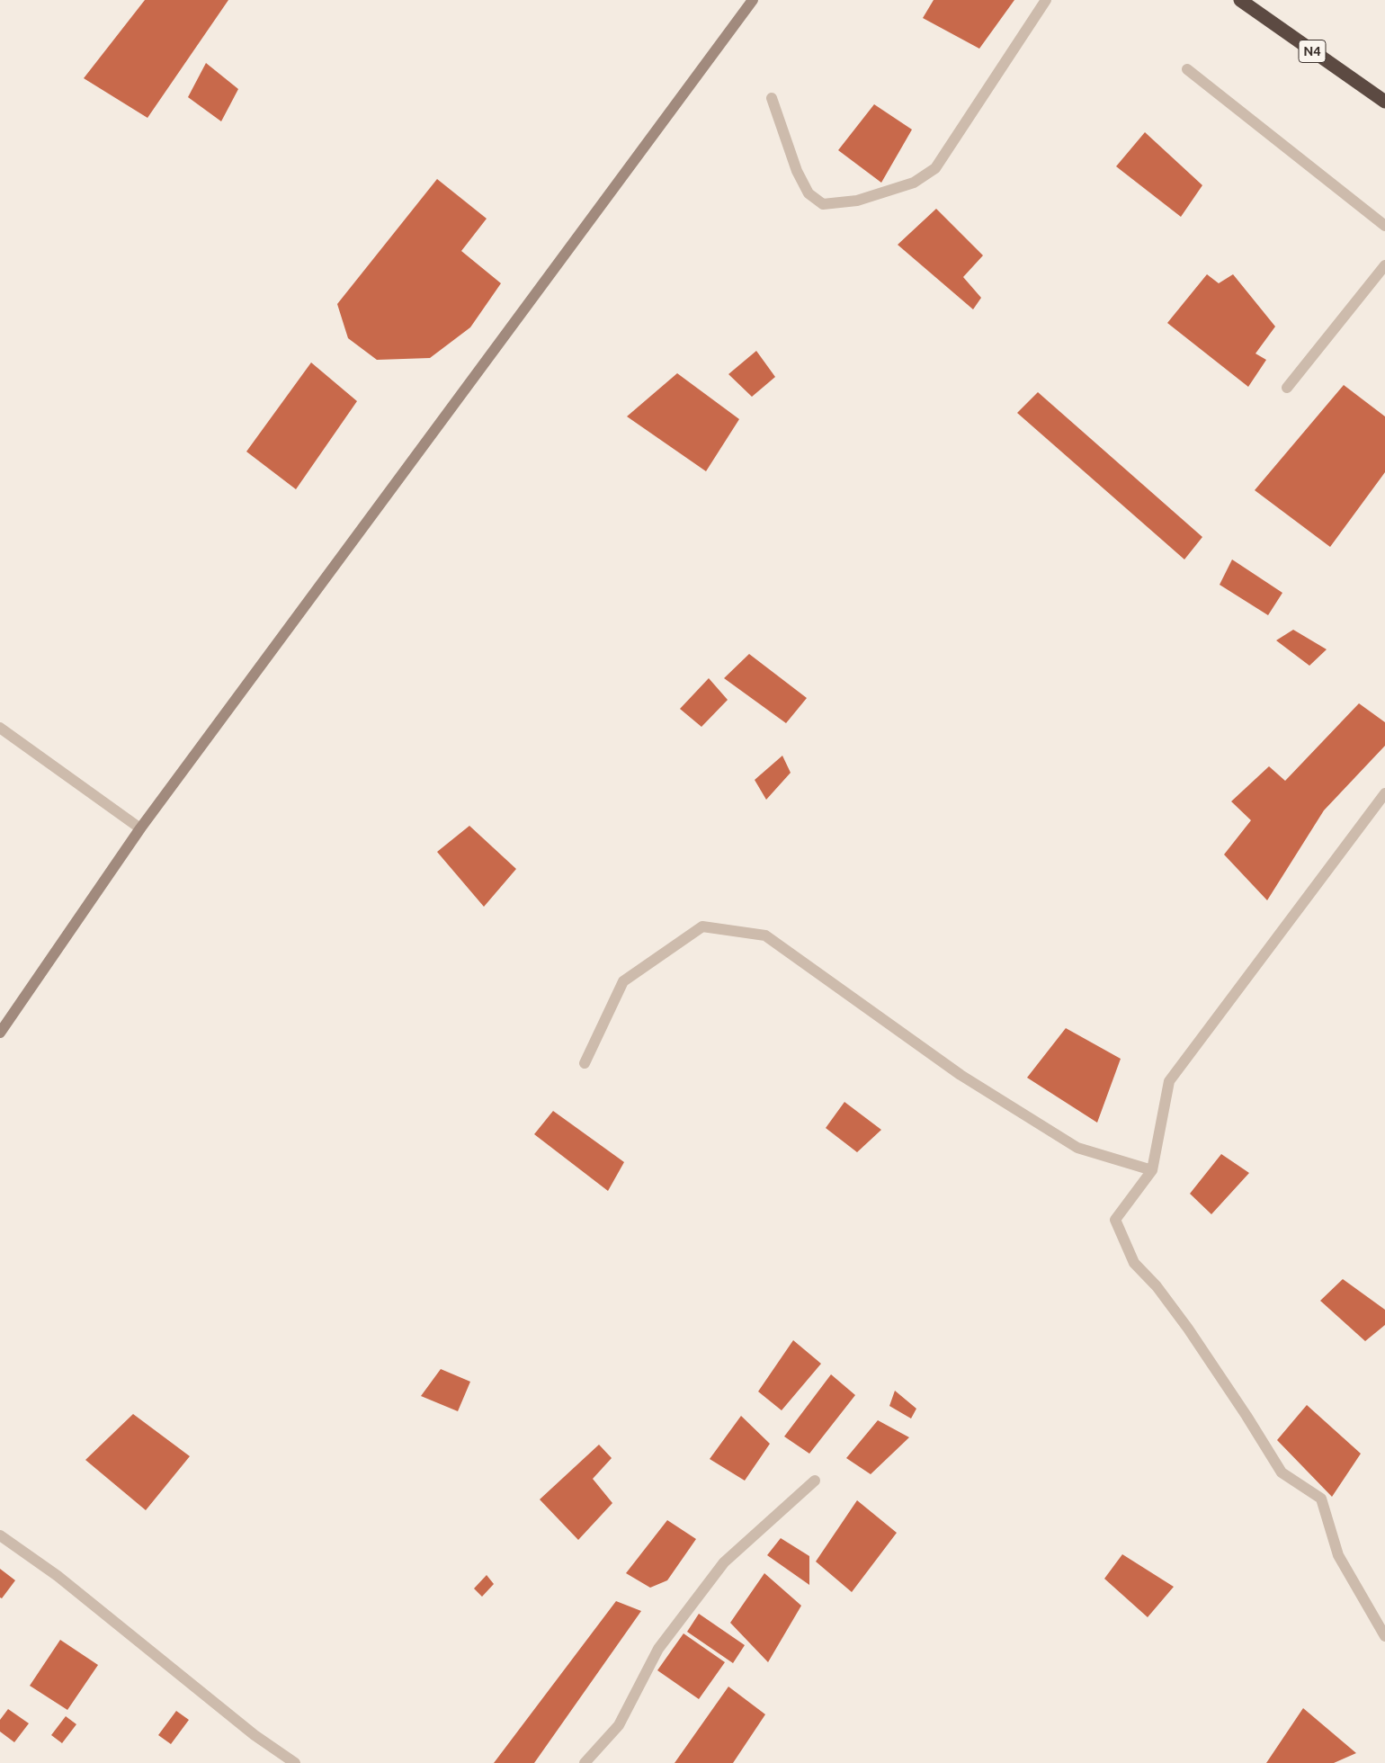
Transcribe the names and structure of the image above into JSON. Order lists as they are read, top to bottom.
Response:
{
  "streets": {
    "highway": ["N4"]
  }
}
